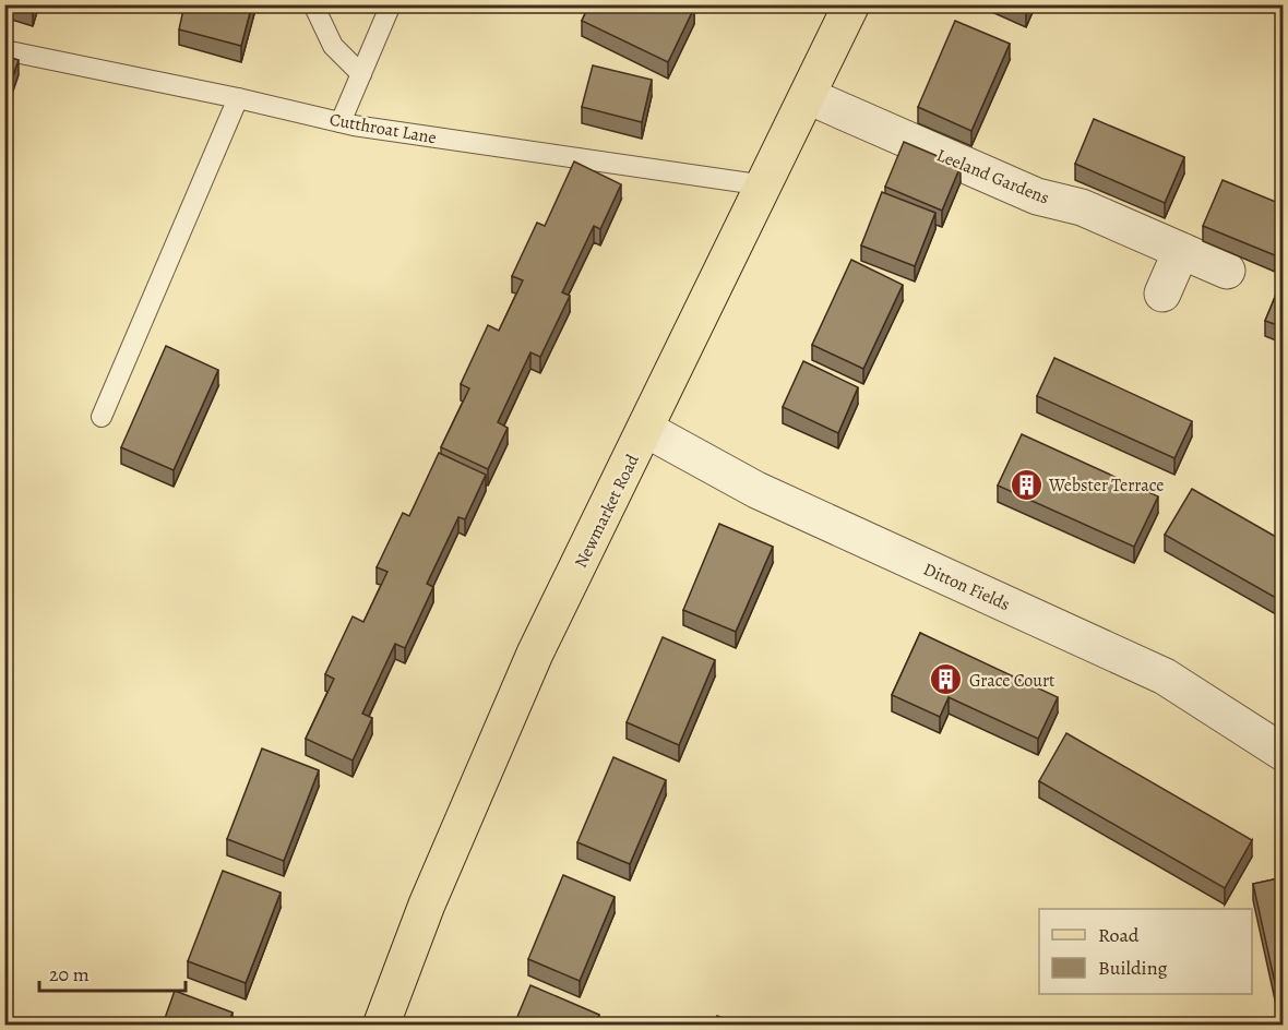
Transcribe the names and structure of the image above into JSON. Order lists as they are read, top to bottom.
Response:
{
  "streets": {
    "main road": ["Newmarket Road"],
    "street": ["Leeland Gardens", "Ditton Fields"],
    "lane": ["Cutthroat Lane"]
  },
  "crossings": [
    ["Cutthroat Lane", "Newmarket Road"],
    ["Leeland Gardens", "Newmarket Road"],
    ["Newmarket Road", "Ditton Fields"]
  ],
  "places": {
    "building": ["Webster Terrace", "Grace Court"]
  },
  "legend": ["Road", "Building"],
  "scale_bar": "20 m"
}
